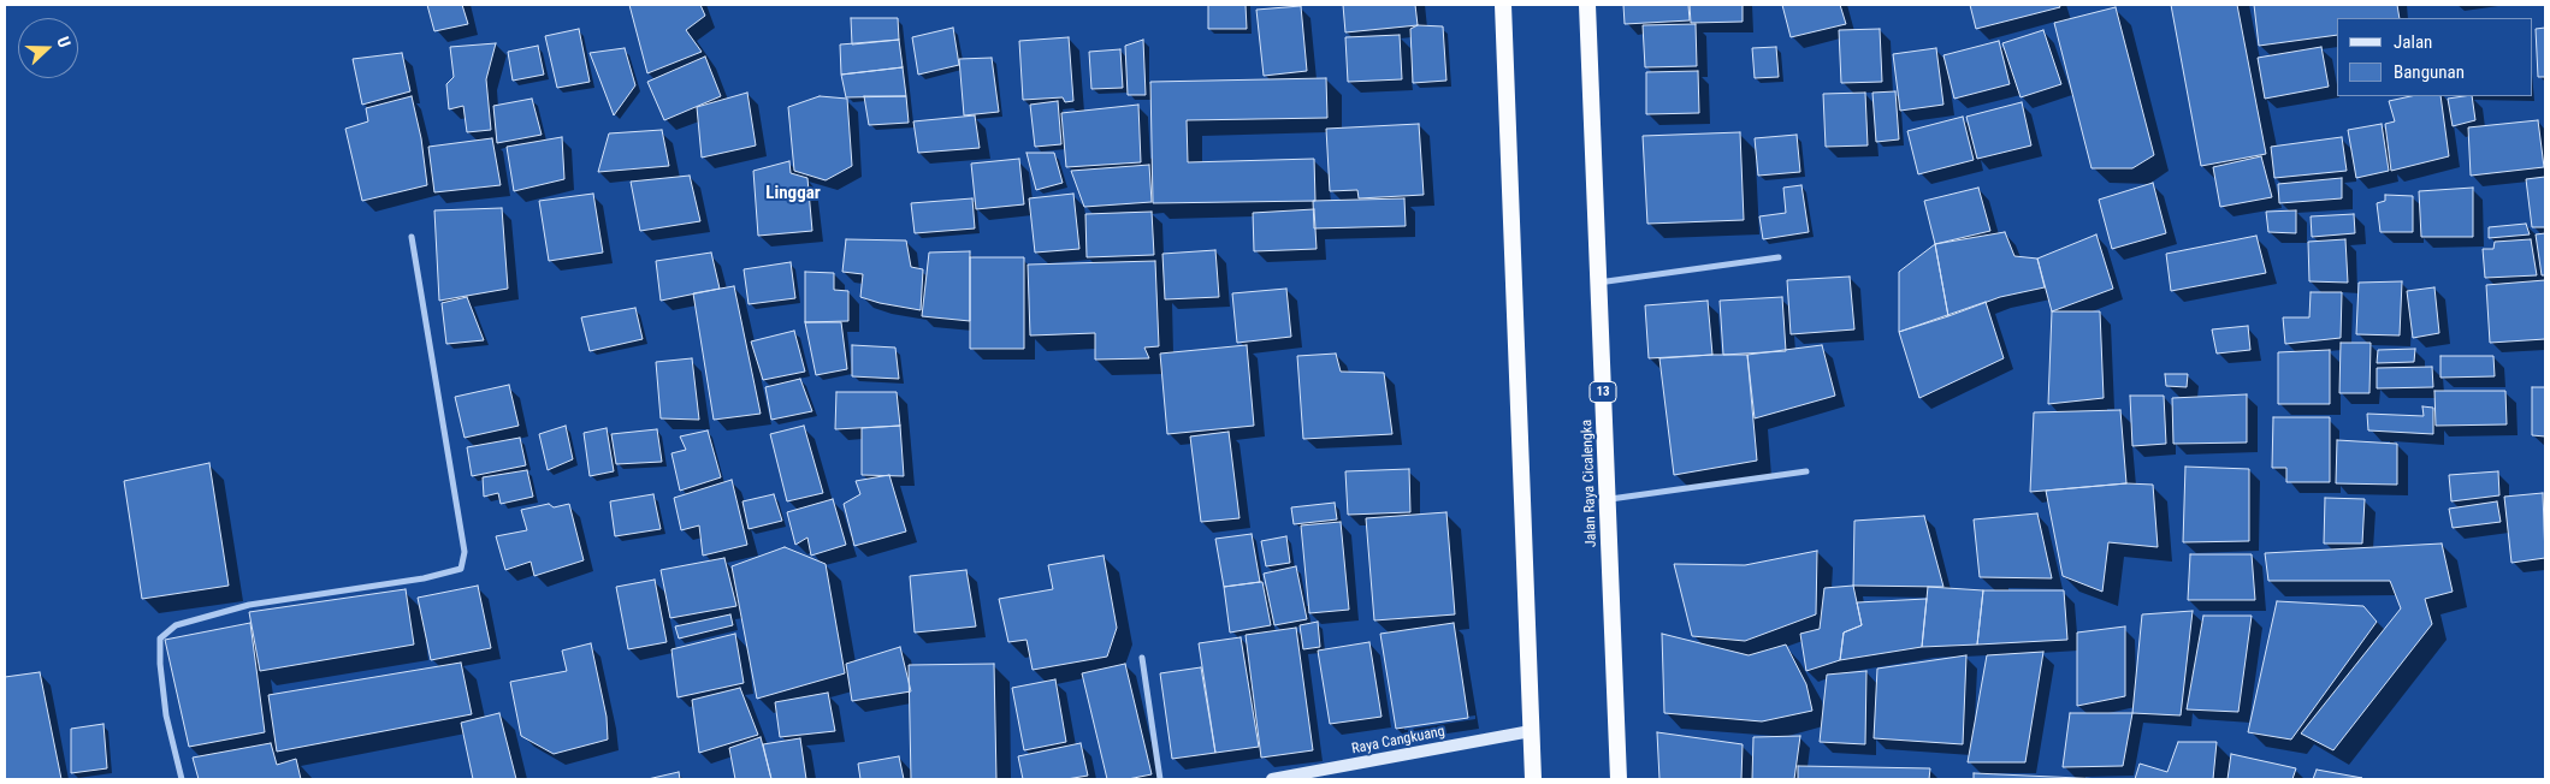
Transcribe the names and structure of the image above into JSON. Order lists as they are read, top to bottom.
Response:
{
  "streets": {
    "highway": ["13", "Jalan Raya Cicalengka"],
    "main road": ["Raya Cangkuang"]
  },
  "districts": ["Linggar"],
  "legend": ["Jalan", "Bangunan"],
  "north": "right"
}
